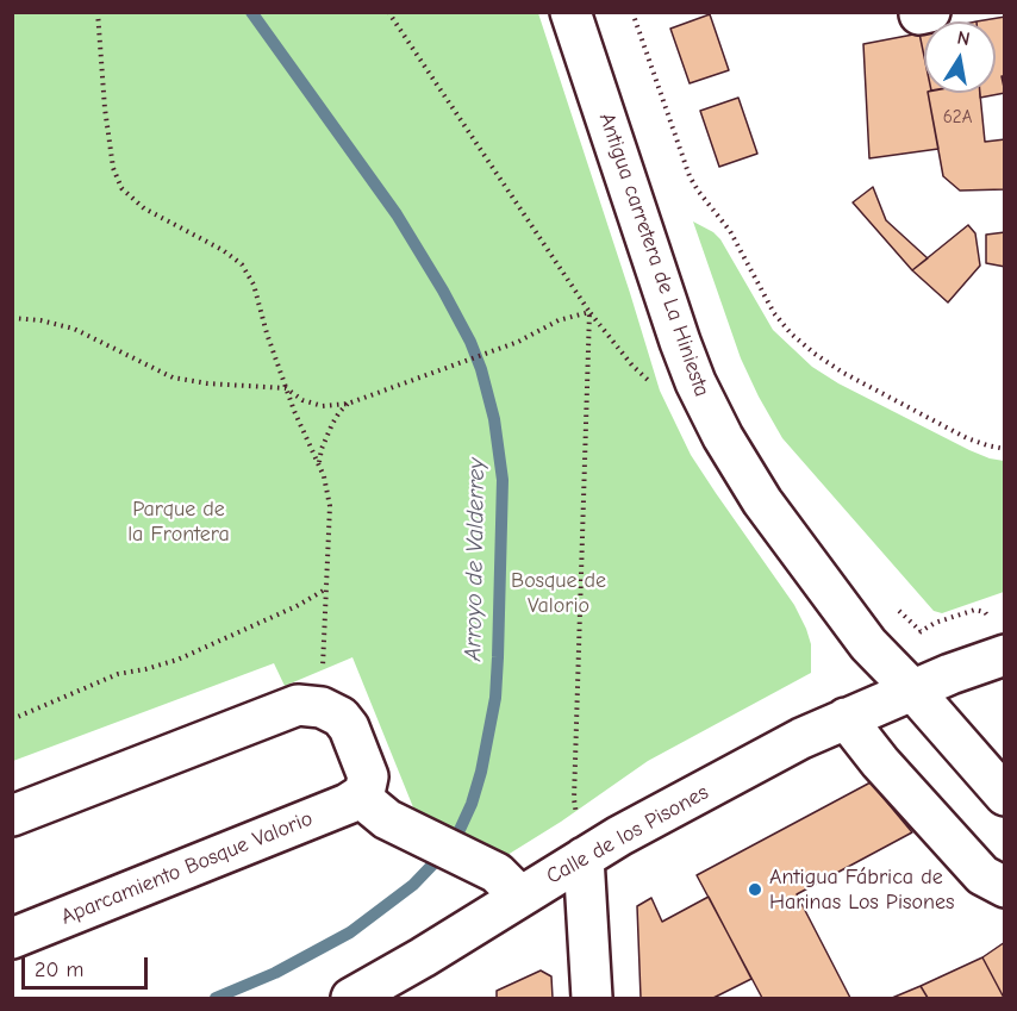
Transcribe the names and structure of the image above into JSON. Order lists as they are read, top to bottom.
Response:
{
  "streets": {
    "street": ["Antigua carretera de La Hiniesta", "Calle de los Pisones", "Aparcamiento Bosque Valorio"]
  },
  "crossings": [
    ["Antigua carretera de La Hiniesta", "Calle de los Pisones"]
  ],
  "water": ["Arroyo de Valderrey"],
  "parks": ["Parque de la Frontera", "Bosque de Valorio"],
  "places": ["Antigua Fábrica de Harinas Los Pisones"],
  "house_numbers": ["62A"],
  "scale_bar": "20 m",
  "north": "top"
}
